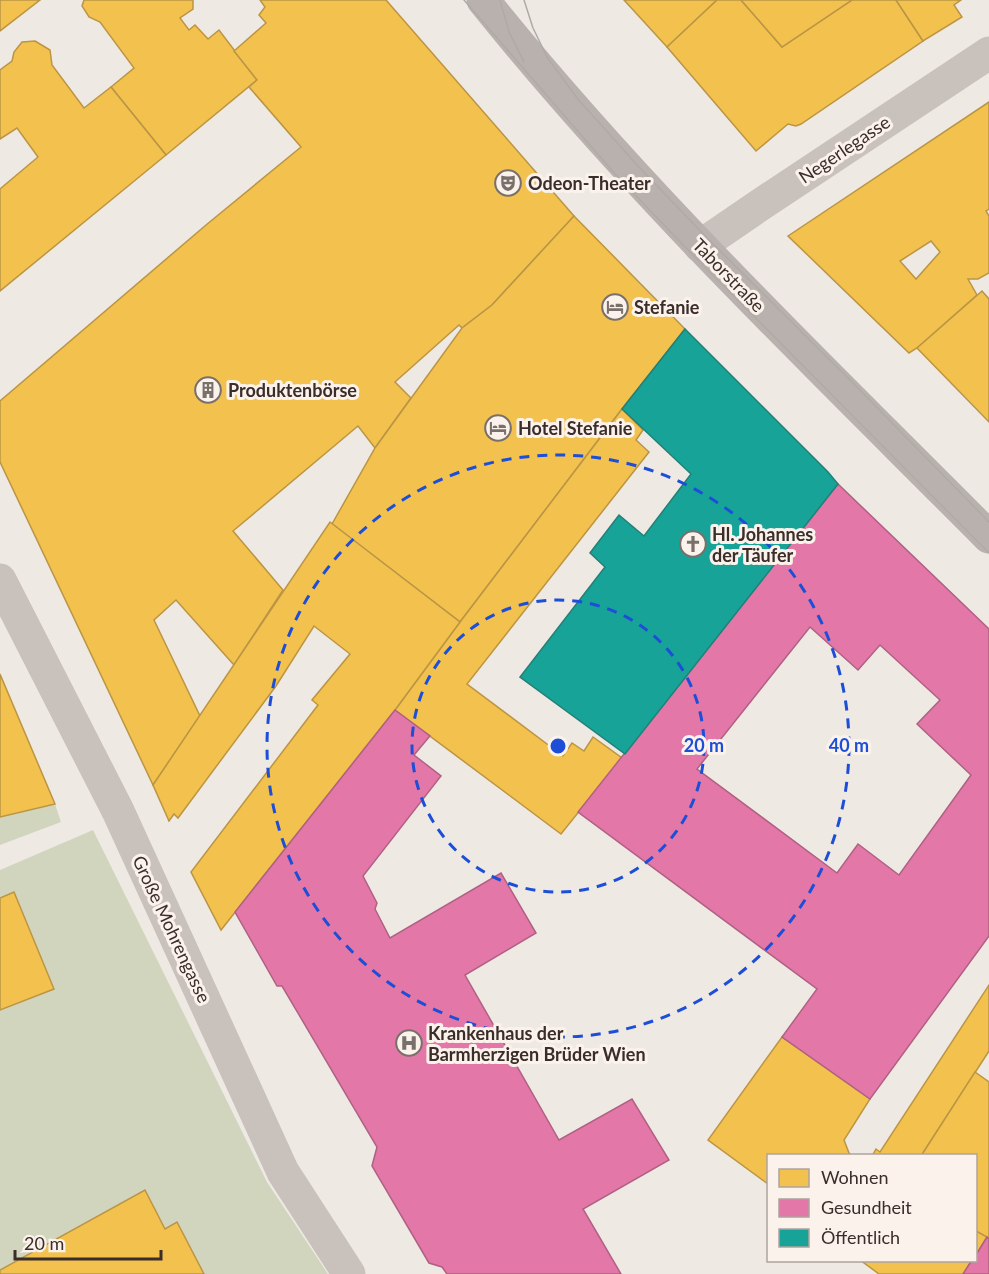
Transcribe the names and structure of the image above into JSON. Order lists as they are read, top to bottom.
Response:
{
  "streets": {
    "main road": ["Taborstraße"],
    "street": ["Negerlegasse", "Große Mohrengasse"]
  },
  "crossings": [
    ["Negerlegasse", "Taborstraße"]
  ],
  "places": {
    "theatre": ["Odeon-Theater"],
    "hotel": ["Stefanie", "Hotel Stefanie"],
    "building": ["Produktenbörse"],
    "church": ["Hl. Johannes der Täufer"],
    "hospital": ["Krankenhaus der Barmherzigen Brüder Wien"]
  },
  "legend": ["Wohnen", "Gesundheit", "Öffentlich"],
  "scale_bar": "20 m",
  "rings": ["20 m", "40 m"]
}
